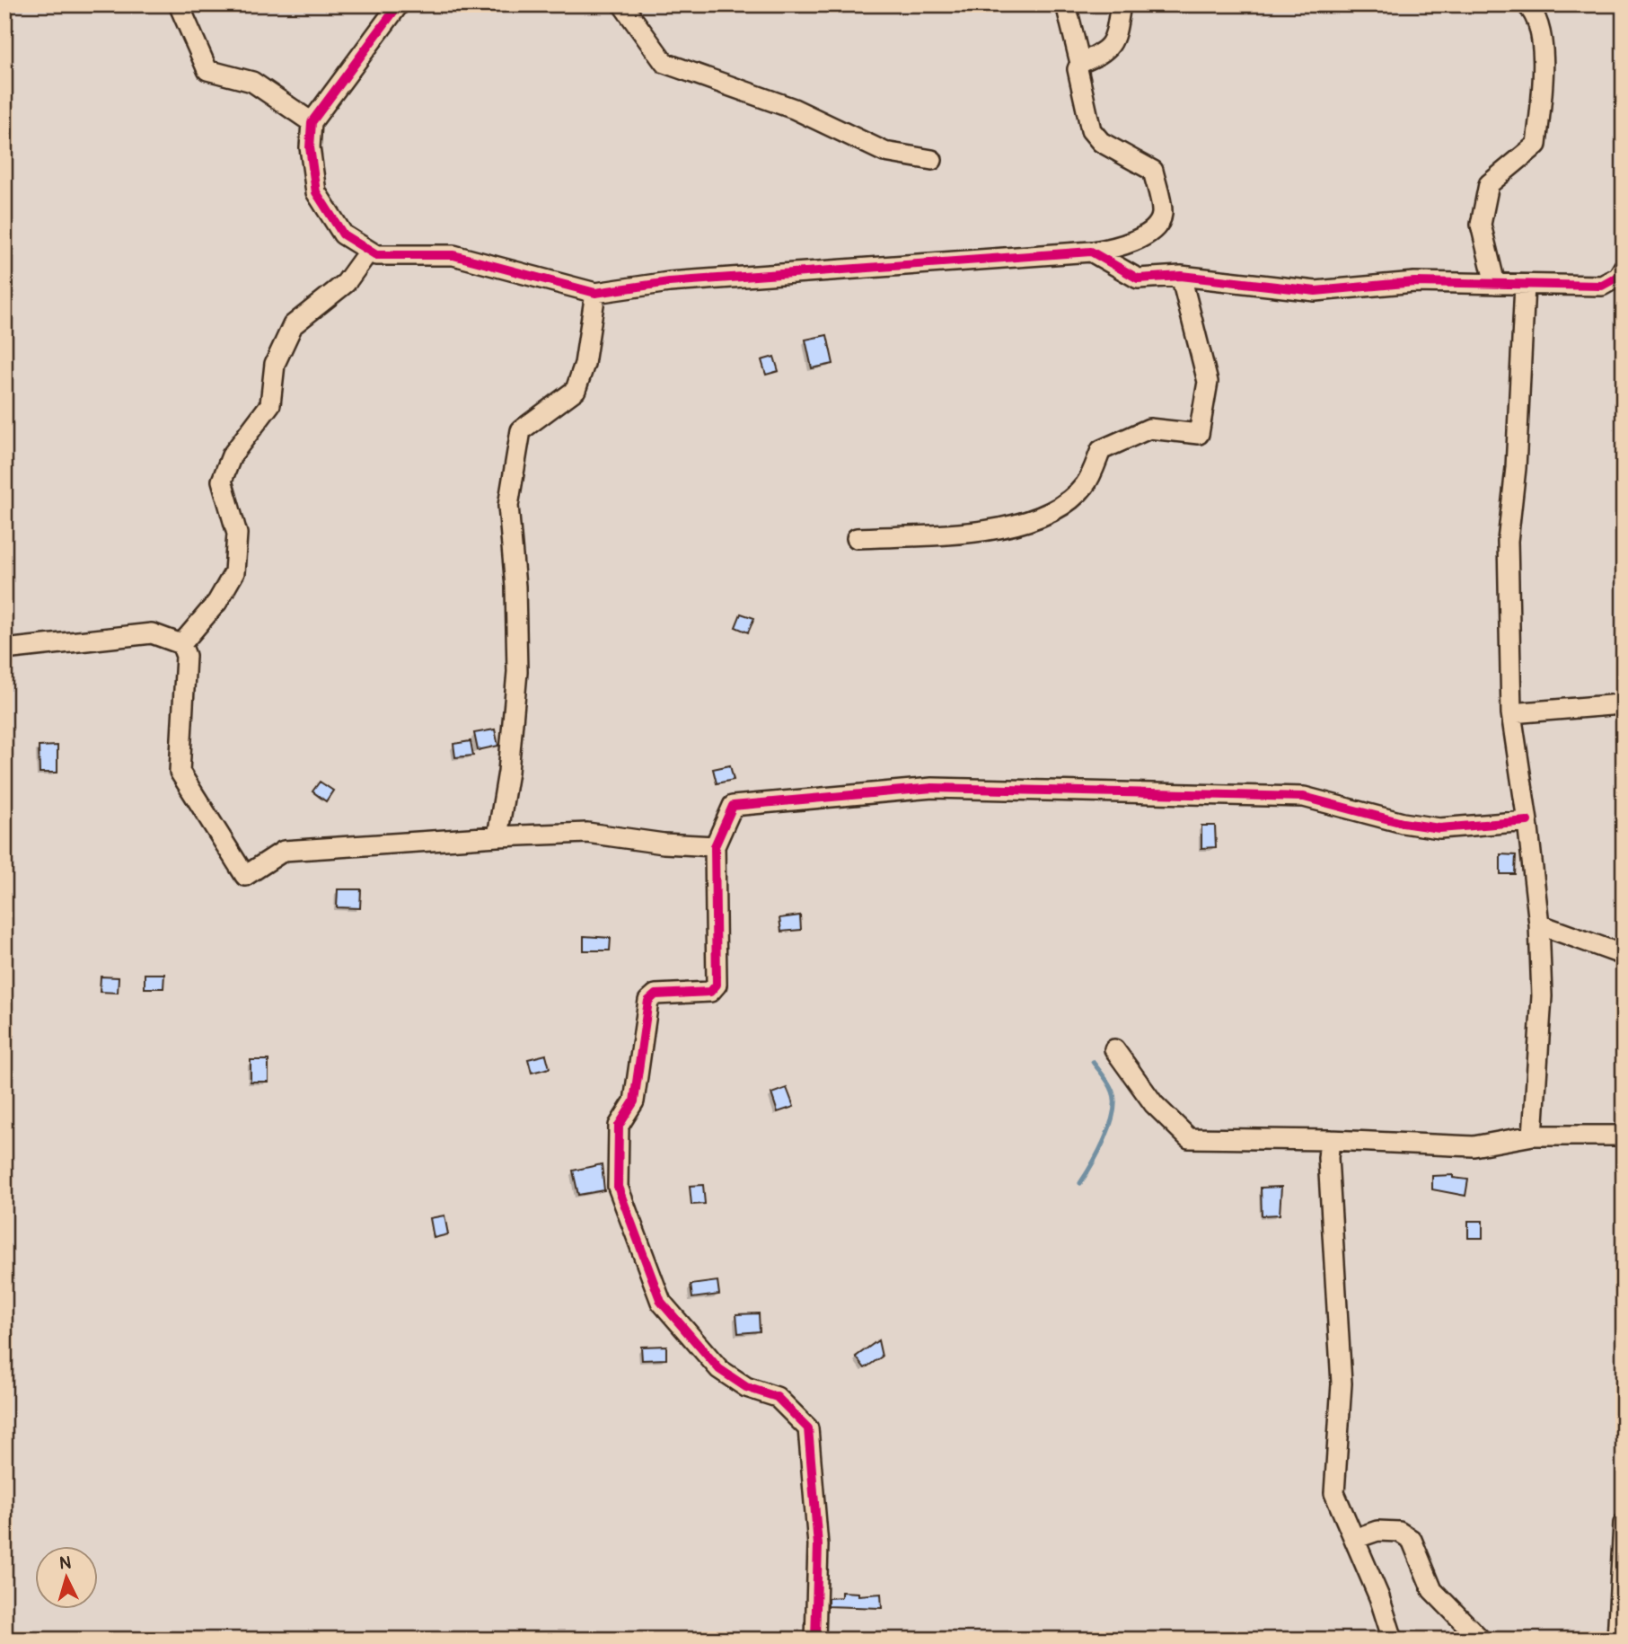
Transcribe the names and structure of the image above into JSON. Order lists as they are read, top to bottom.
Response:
{
  "north": "top"
}
